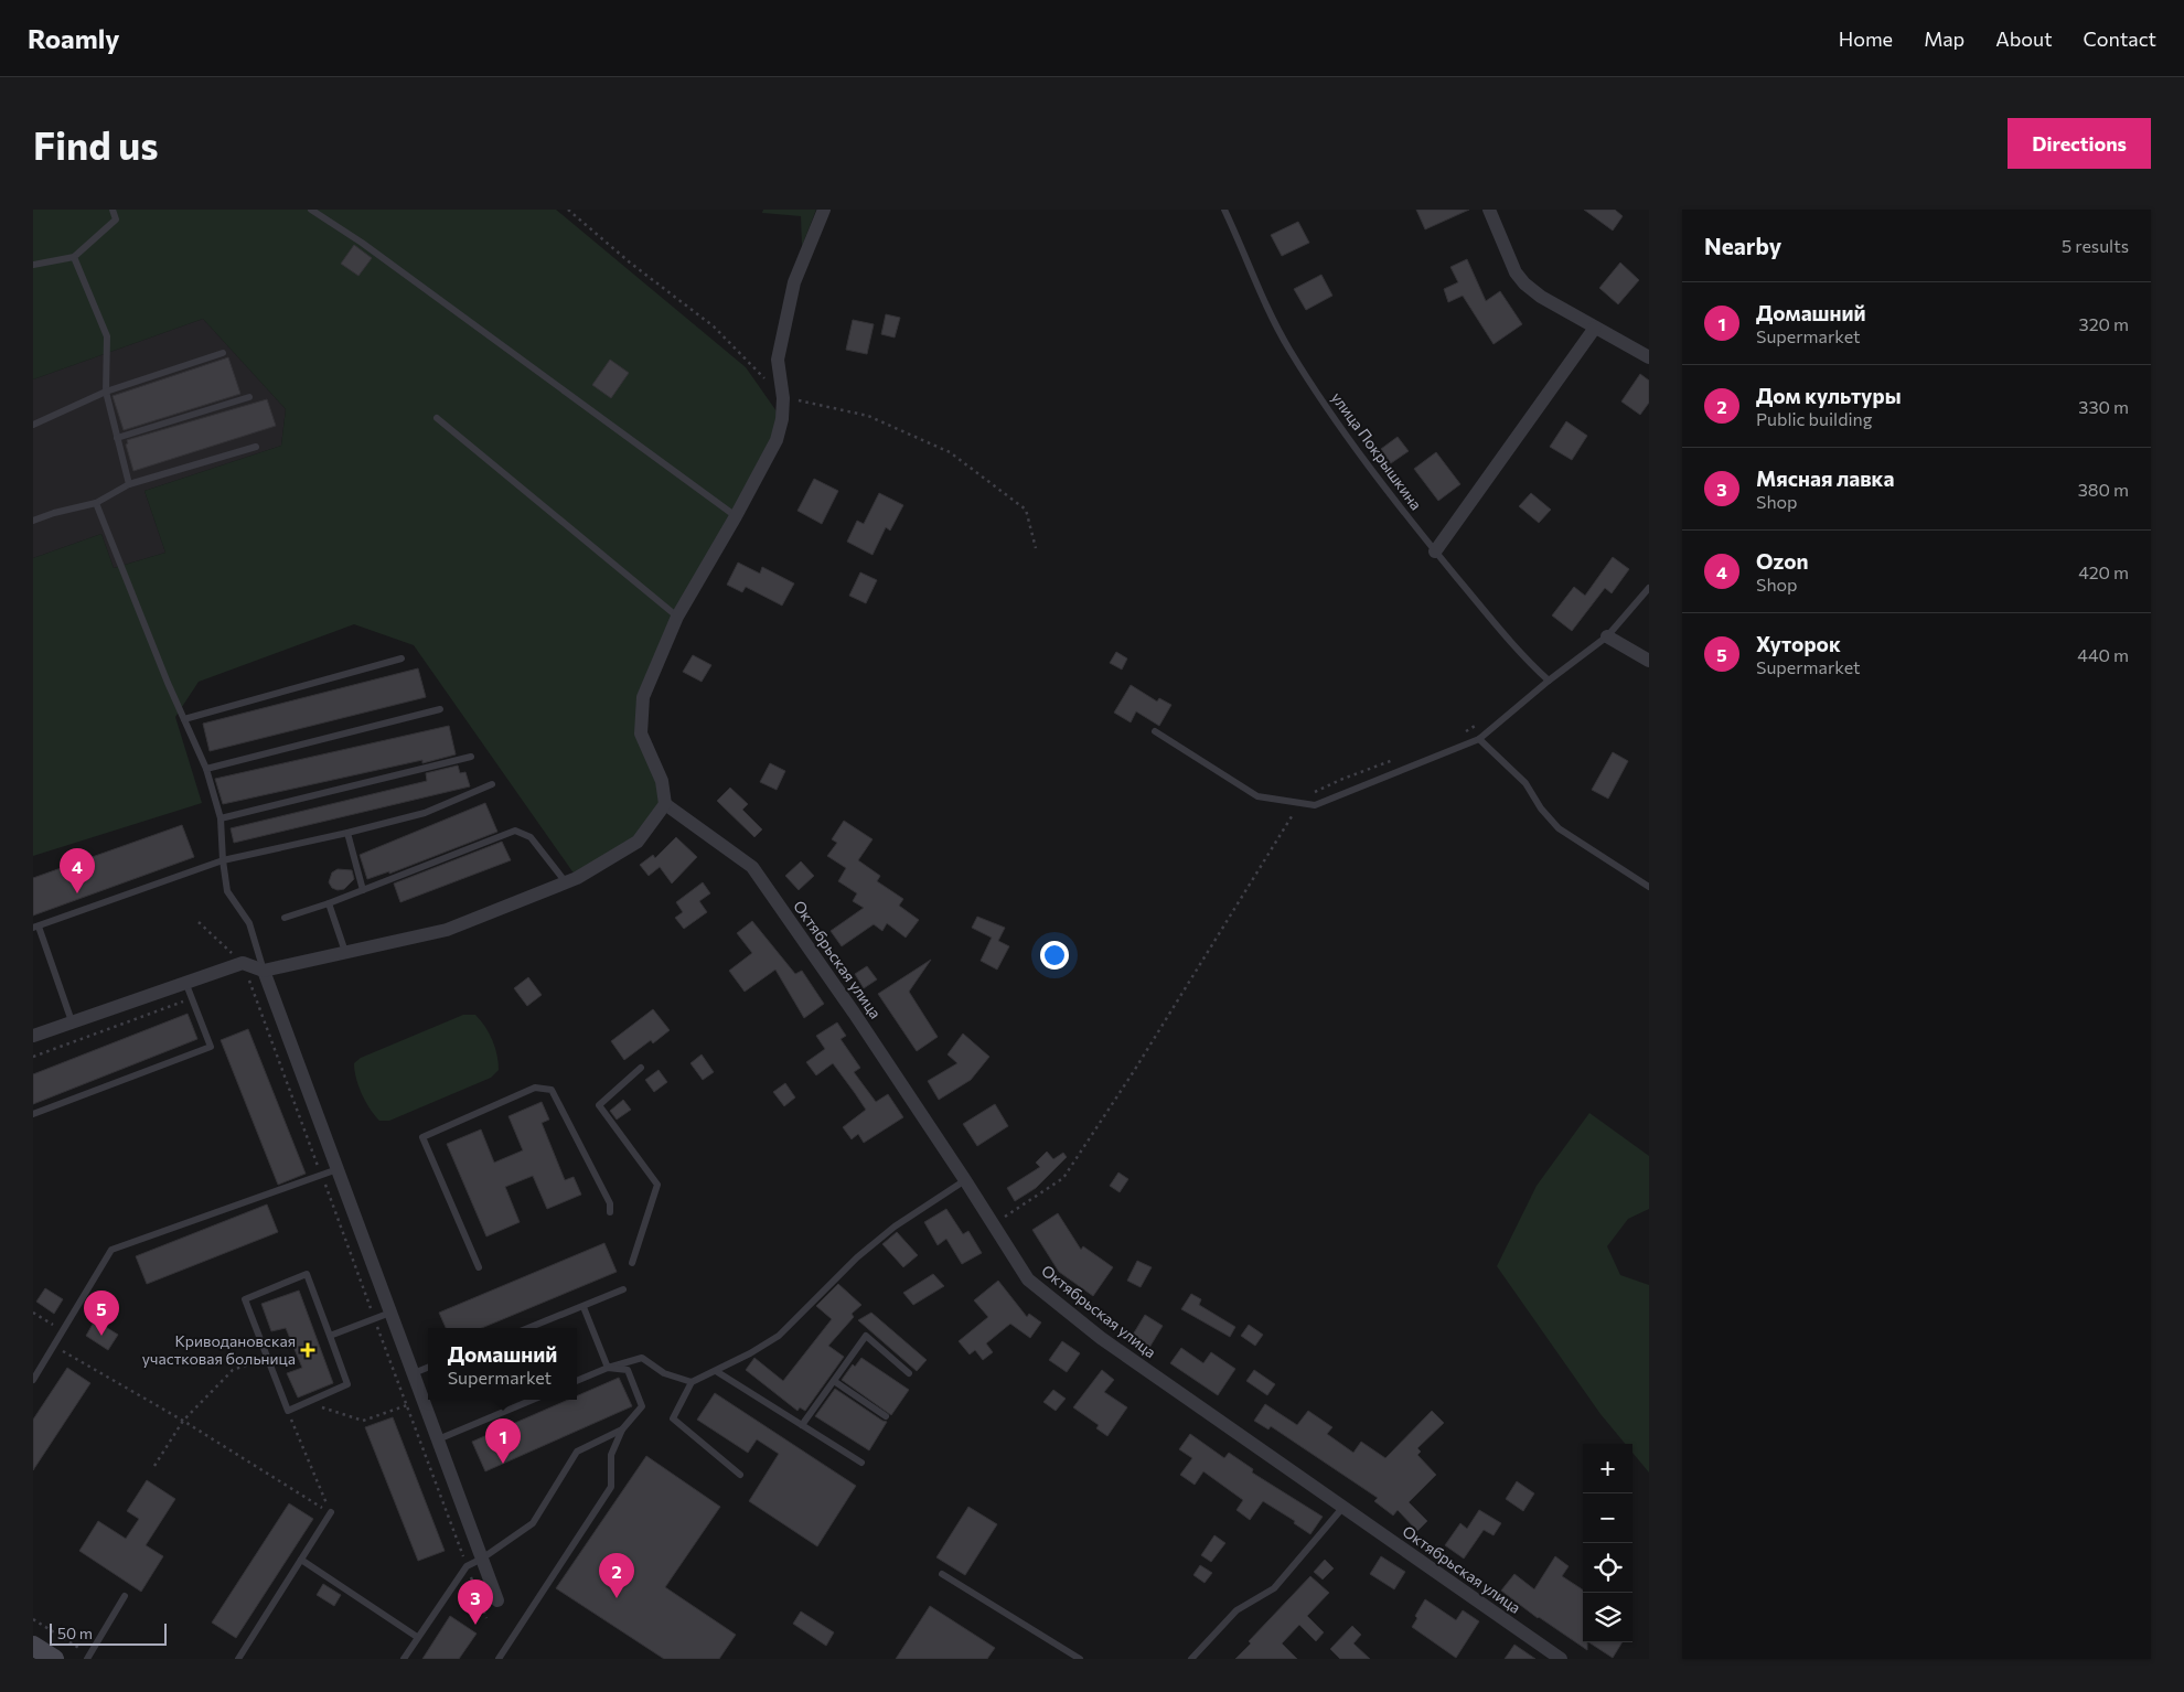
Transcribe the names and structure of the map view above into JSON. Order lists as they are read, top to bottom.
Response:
{
  "streets": {
    "street": ["Октябрьская улица"],
    "lane": ["улица Покрышкина"]
  },
  "places": {
    "health": ["Криводановская участковая больница"]
  },
  "scale_bar": "50 m",
  "page": {
    "header": "Roamly",
    "nav": [
      "Home",
      "Map",
      "About",
      "Contact"
    ],
    "buttons": "Directions",
    "title": "Find us",
    "heading": ["Nearby", "5 results"],
    "list": [
      {
        "mark": "1",
        "name": "Домашний",
        "note": "Supermarket",
        "value": "320 m"
      },
      {
        "mark": "2",
        "name": "Дом культуры",
        "note": "Public building",
        "value": "330 m"
      },
      {
        "mark": "3",
        "name": "Мясная лавка",
        "note": "Shop",
        "value": "380 m"
      },
      {
        "mark": "4",
        "name": "Ozon",
        "note": "Shop",
        "value": "420 m"
      },
      {
        "mark": "5",
        "name": "Хуторок",
        "note": "Supermarket",
        "value": "440 m"
      }
    ],
    "pins": [
      "4",
      "5",
      "1",
      "2",
      "3"
    ],
    "popup": ["Домашний", "Supermarket"],
    "map_buttons": ["+", "−"],
    "scale": "50 m"
  }
}
